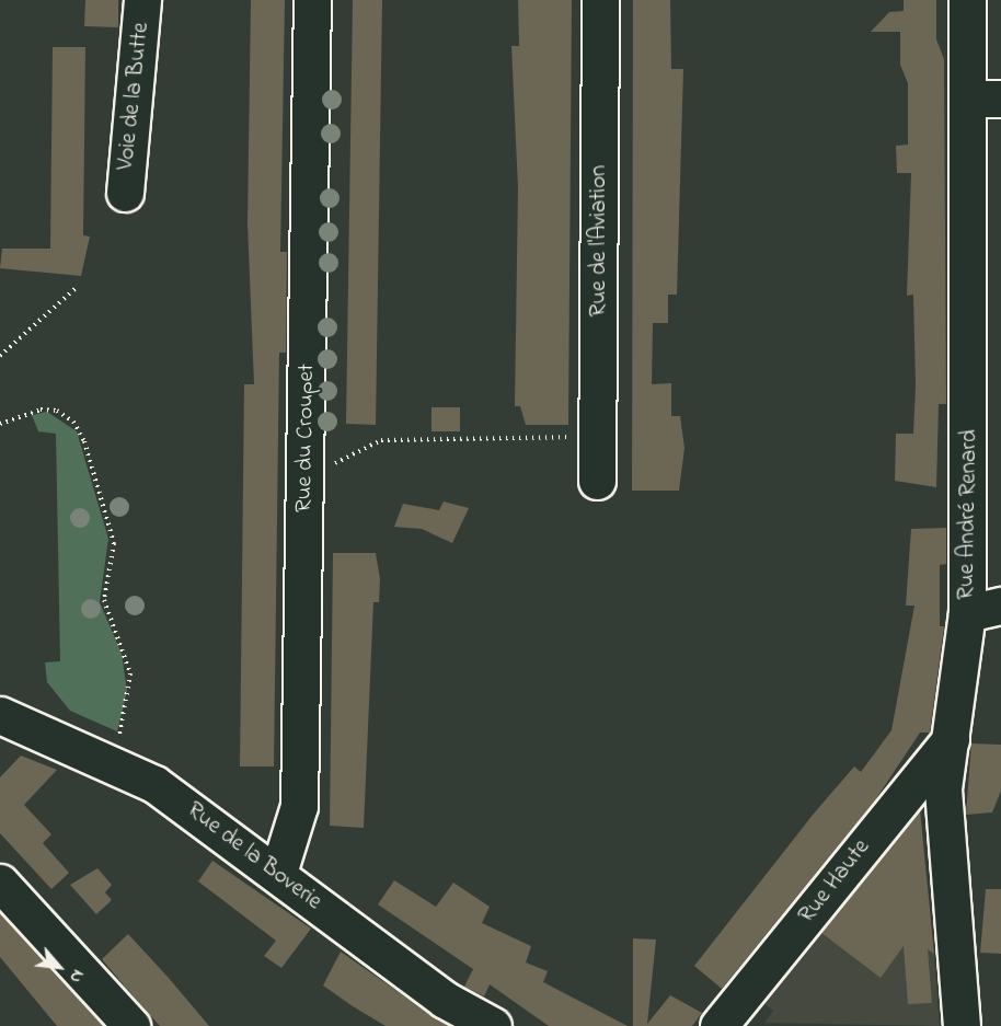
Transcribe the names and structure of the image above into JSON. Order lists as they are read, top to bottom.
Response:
{
  "streets": {
    "street": [
      "Voie de la Butte",
      "Rue de l'Aviation",
      "Rue du Croupet",
      "Rue André Renard",
      "Rue de la Boverie",
      "Rue Haute"
    ]
  },
  "crossings": [
    ["Rue du Croupet", "Rue de la Boverie"],
    ["Rue André Renard", "Rue Haute"]
  ],
  "north": "bottom right"
}
